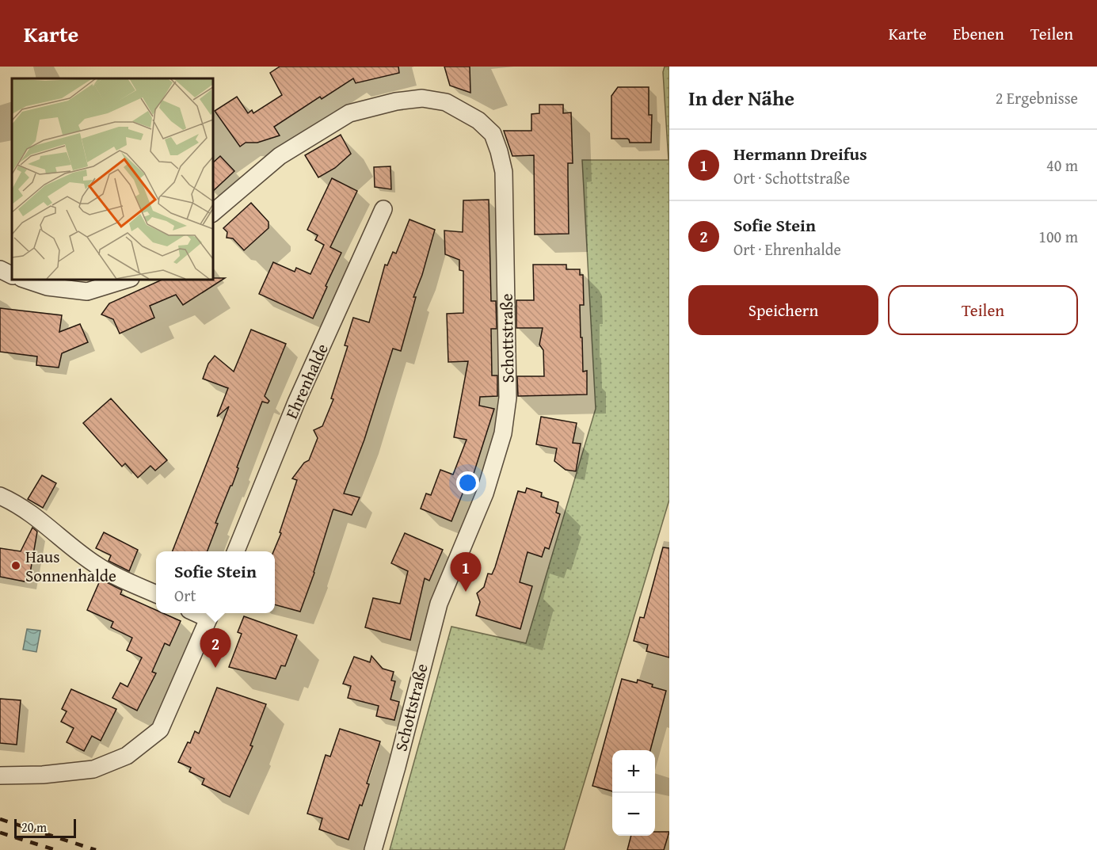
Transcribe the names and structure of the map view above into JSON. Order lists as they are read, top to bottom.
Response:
{
  "streets": {
    "street": ["Schottstraße", "Ehrenhalde"]
  },
  "places": ["Haus Sonnenhalde"],
  "scale_bar": "20 m",
  "page": {
    "header": "Karte",
    "nav": ["Karte", "Ebenen", "Teilen"],
    "heading": ["In der Nähe", "2 Ergebnisse"],
    "list": [
      {
        "mark": "1",
        "name": "Hermann Dreifus",
        "note": "Ort · Schottstraße",
        "value": "40 m"
      },
      {
        "mark": "2",
        "name": "Sofie Stein",
        "note": "Ort · Ehrenhalde",
        "value": "100 m"
      }
    ],
    "buttons": ["Speichern", "Teilen"],
    "popup": ["Sofie Stein", "Ort"],
    "pins": ["1", "2"],
    "map_buttons": ["+", "−"],
    "scale": "20 m"
  }
}
